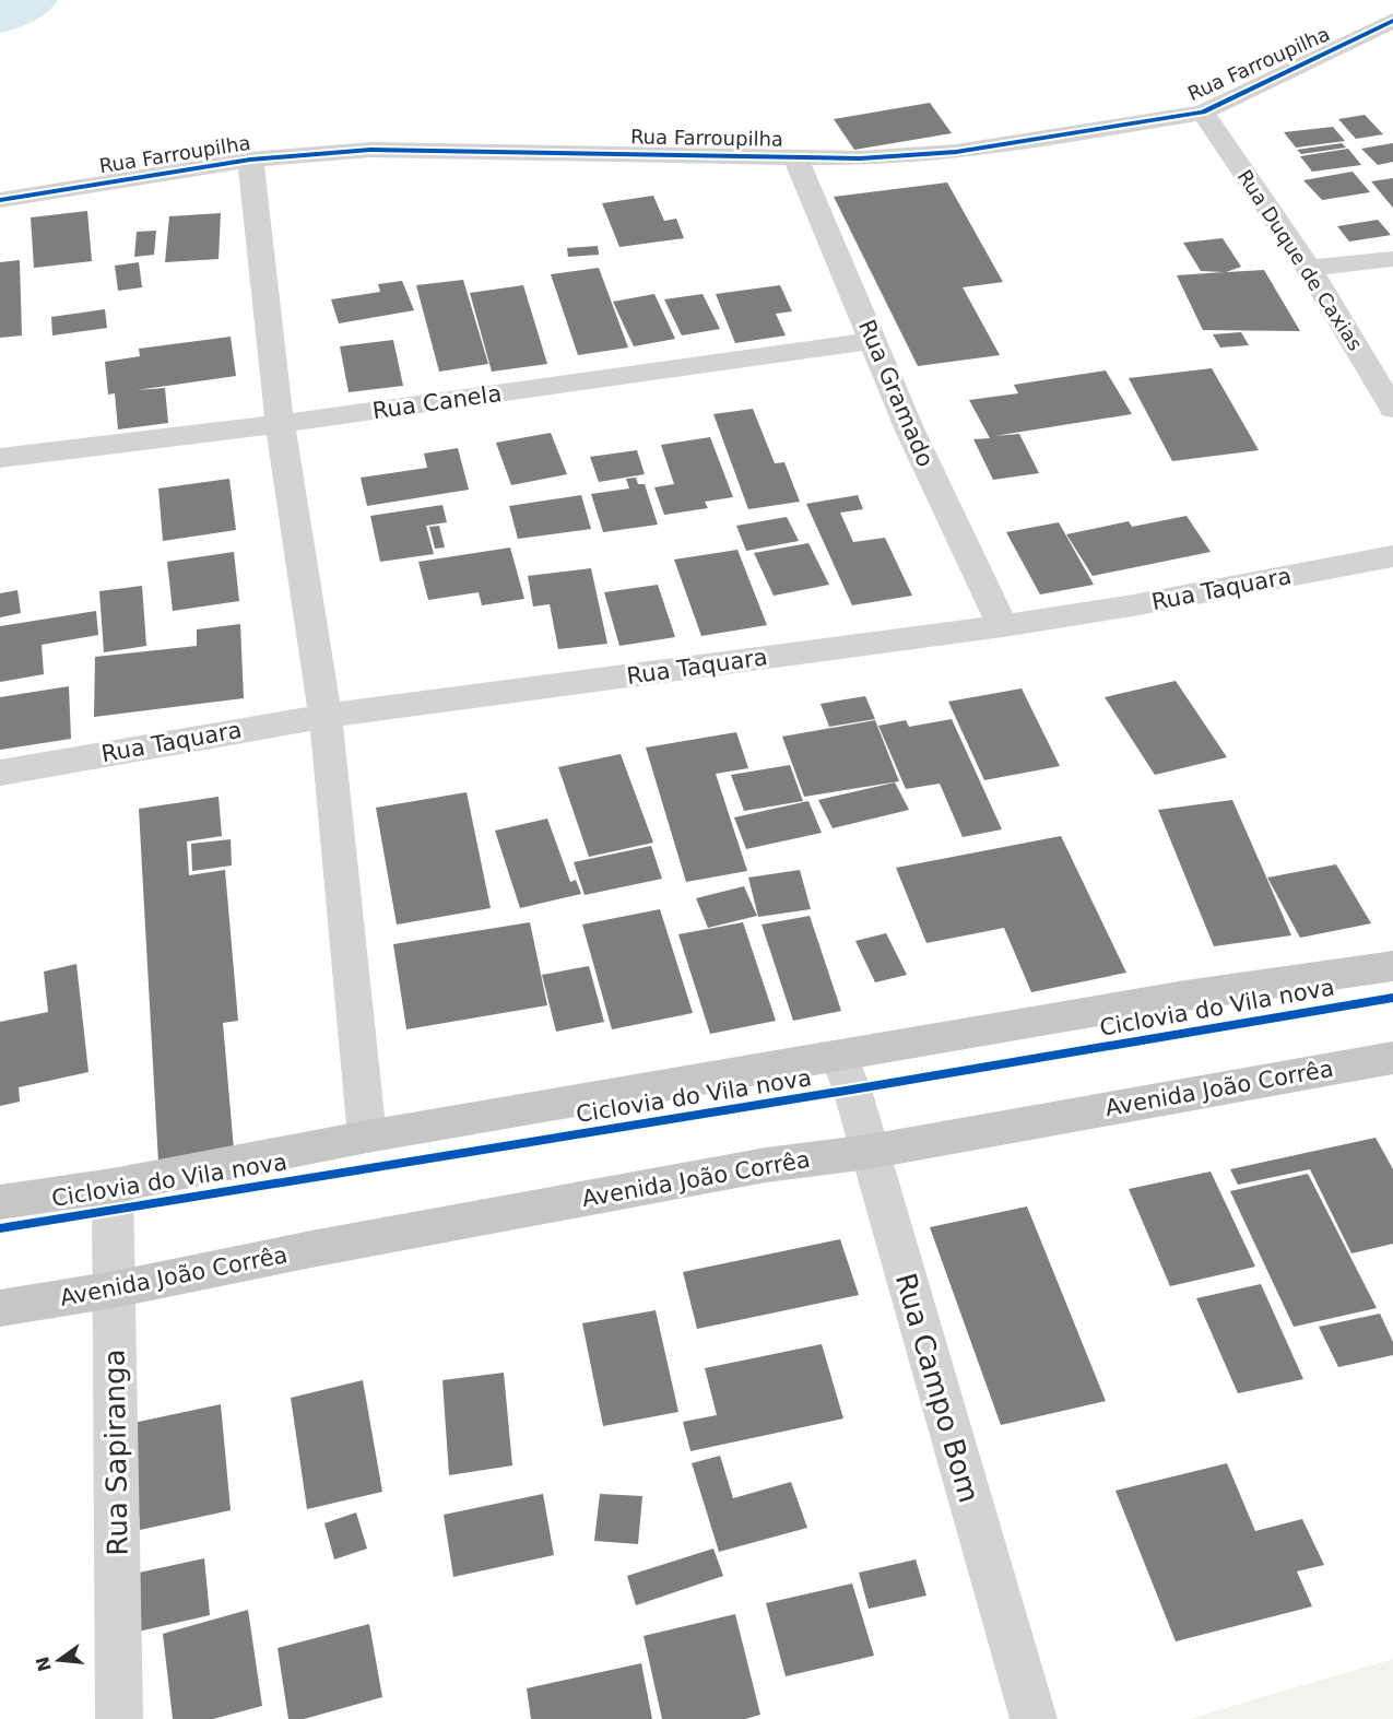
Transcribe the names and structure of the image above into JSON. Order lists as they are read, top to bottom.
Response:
{
  "streets": {
    "main road": ["Avenida João Corrêa"],
    "street": [
      "Rua Farroupilha",
      "Rua Duque de Caxias",
      "Rua Gramado",
      "Rua Canela",
      "Rua Taquara",
      "Rua Campo Bom",
      "Rua Sapiranga"
    ],
    "cycle path": ["Ciclovia do Vila nova"]
  },
  "crossings": [
    ["Rua Farroupilha", "Rua Duque de Caxias"],
    ["Rua Farroupilha", "Rua Gramado"],
    ["Rua Gramado", "Rua Canela"],
    ["Rua Gramado", "Rua Taquara"],
    ["Avenida João Corrêa", "Rua Campo Bom"],
    ["Avenida João Corrêa", "Rua Sapiranga"]
  ],
  "north": "left"
}
